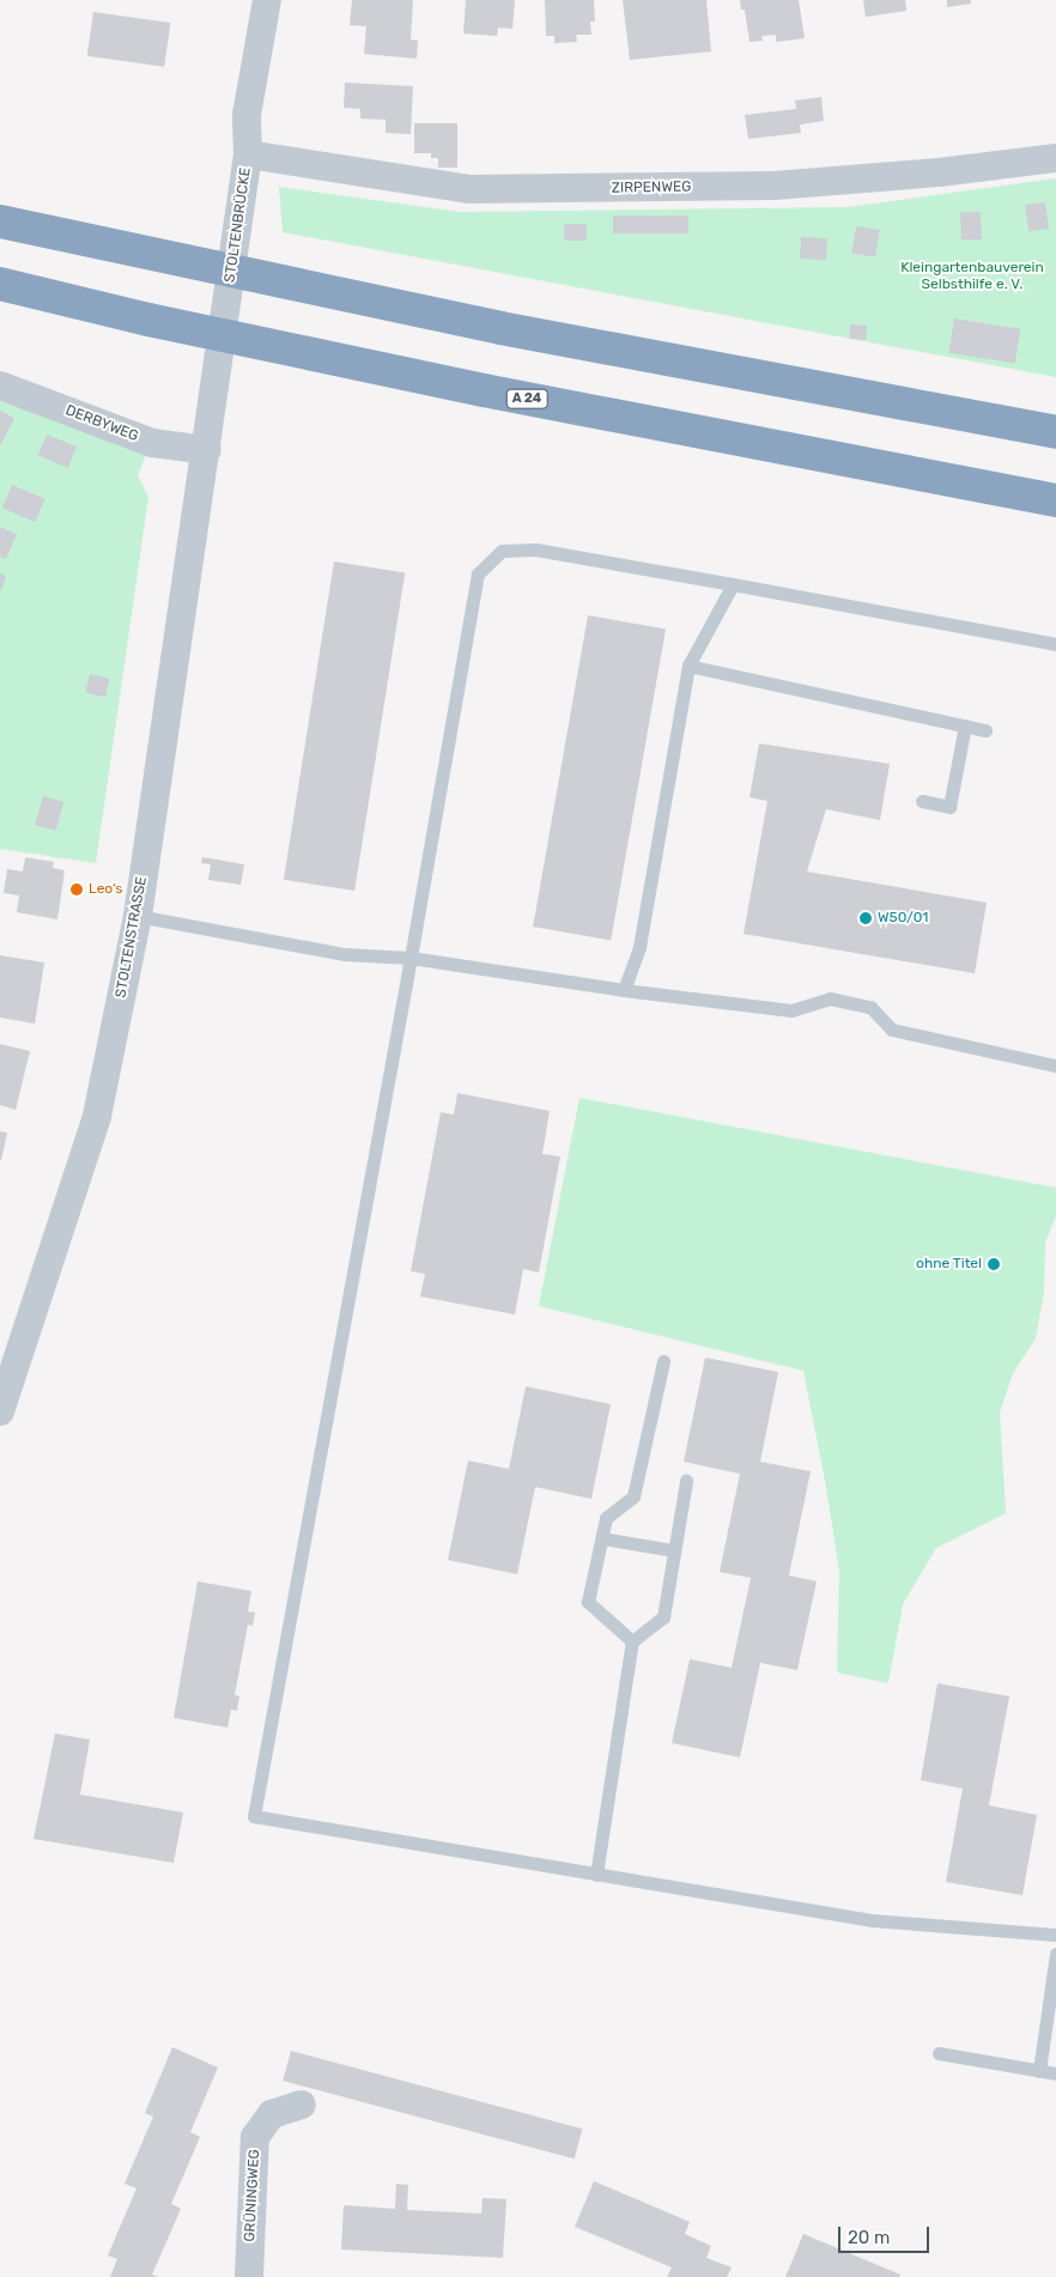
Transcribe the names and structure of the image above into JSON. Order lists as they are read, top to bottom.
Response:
{
  "streets": {
    "highway": ["A 24"],
    "street": [
      "ZIRPENWEG",
      "STOLTENBRÜCKE",
      "DERBYWEG",
      "STOLTENSTRASSE",
      "GRÜNINGWEG"
    ]
  },
  "crossings": [
    ["ZIRPENWEG", "STOLTENBRÜCKE"],
    ["STOLTENBRÜCKE", "DERBYWEG"],
    ["STOLTENBRÜCKE", "STOLTENSTRASSE"],
    ["DERBYWEG", "STOLTENSTRASSE"]
  ],
  "parks": ["Kleingartenbauverein Selbsthilfe e. V."],
  "places": ["Leo‘s", "W50/01", "ohne Titel"],
  "scale_bar": "20 m"
}
